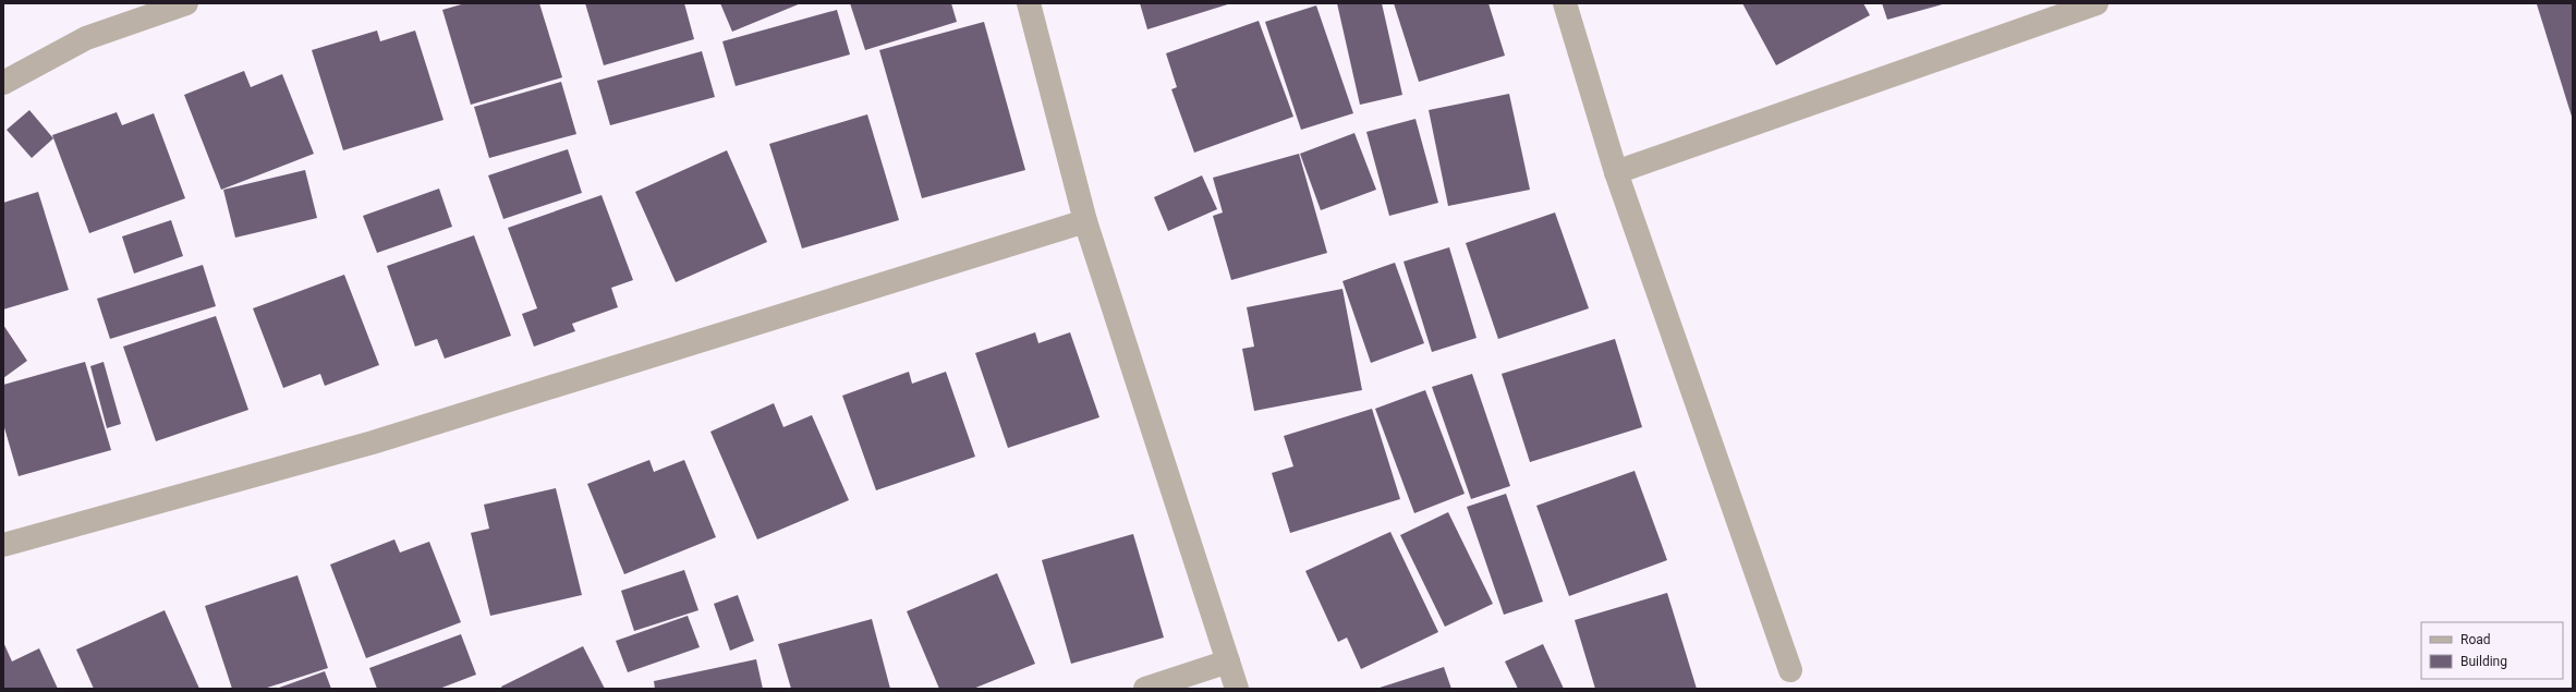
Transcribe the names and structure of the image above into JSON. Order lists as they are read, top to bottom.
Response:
{
  "legend": ["Road", "Building"]
}
